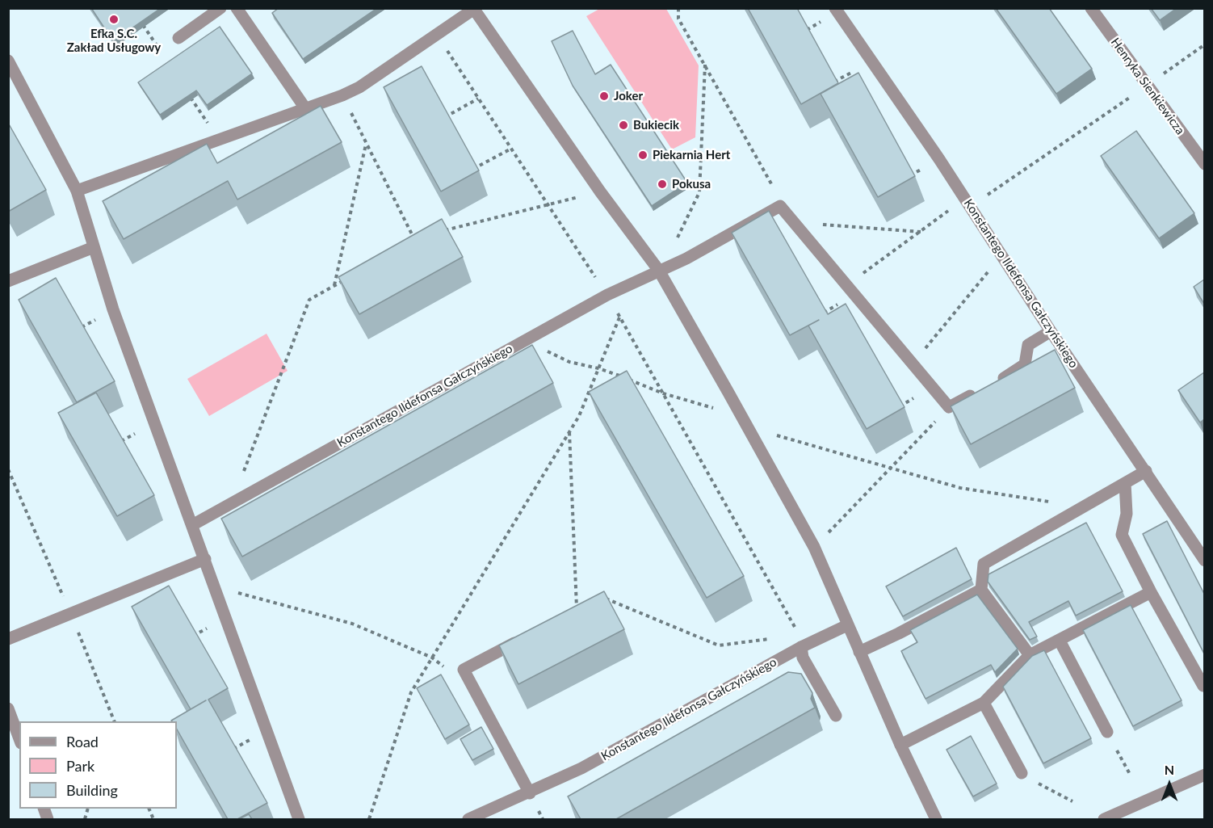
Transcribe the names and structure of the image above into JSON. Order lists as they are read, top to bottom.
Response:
{
  "streets": {
    "street": ["Henryka Sienkiewicza", "Konstantego Ildefonsa Gałczyńskiego"]
  },
  "places": [
    "Efka S.C. Zakład Usługowy",
    "Joker",
    "Bukiecik",
    "Piekarnia Hert",
    "Pokusa"
  ],
  "legend": ["Road", "Park", "Building"],
  "north": "top"
}
